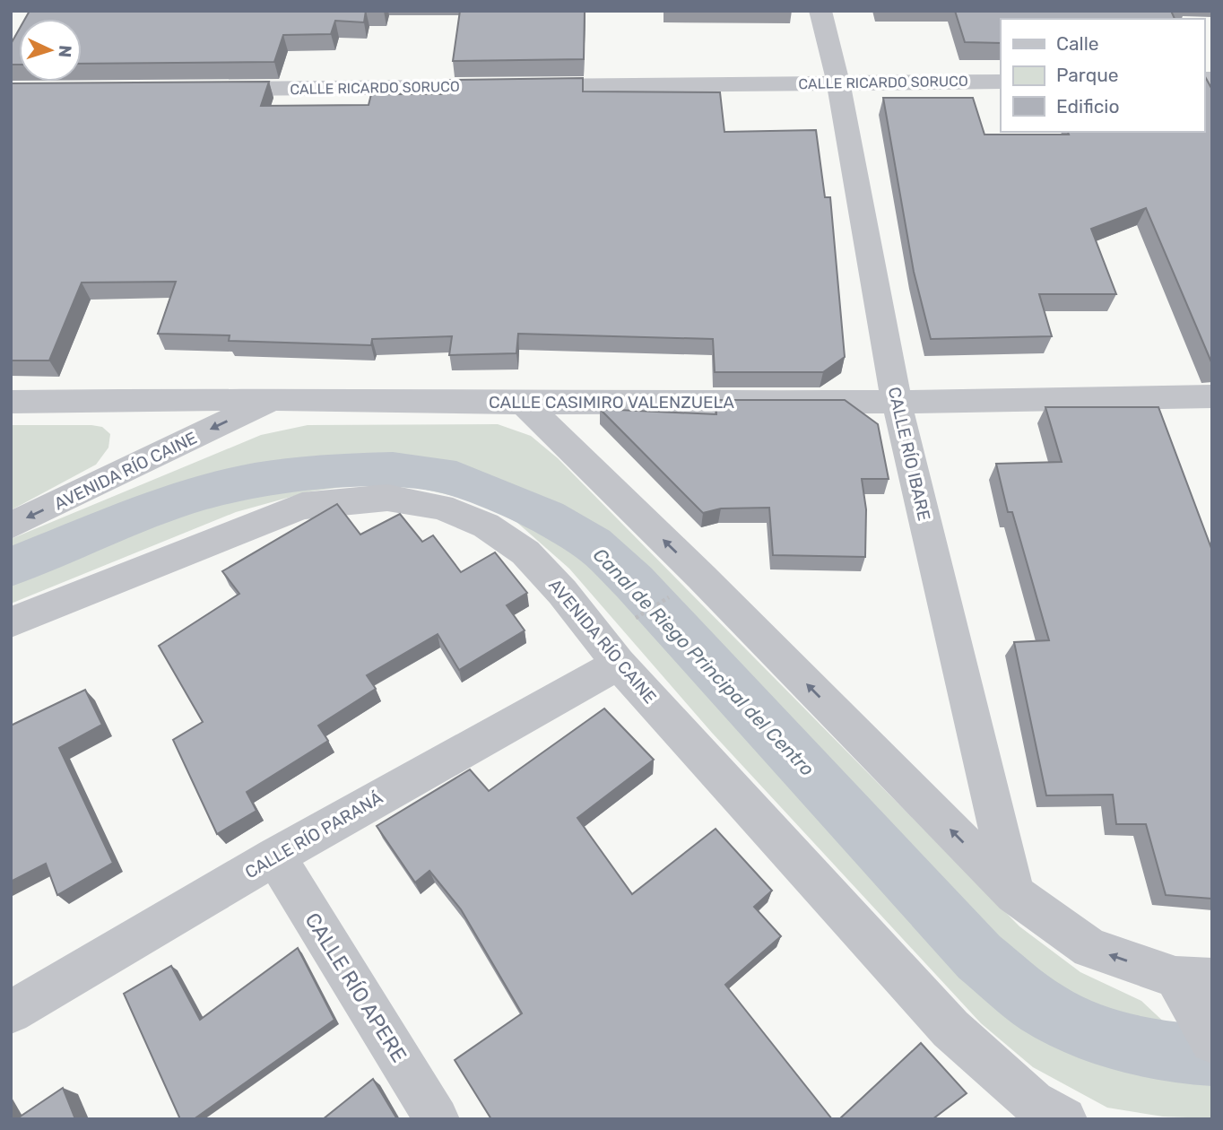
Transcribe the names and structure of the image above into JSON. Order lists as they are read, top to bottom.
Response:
{
  "streets": {
    "street": [
      "CALLE RICARDO SORUCO",
      "CALLE CASIMIRO VALENZUELA",
      "CALLE RÍO IBARE",
      "AVENIDA RÍO CAINE",
      "CALLE RÍO PARANÁ",
      "CALLE RÍO APERE"
    ]
  },
  "crossings": [
    ["CALLE RICARDO SORUCO", "CALLE RÍO IBARE"],
    ["CALLE CASIMIRO VALENZUELA", "CALLE RÍO IBARE"],
    ["CALLE CASIMIRO VALENZUELA", "AVENIDA RÍO CAINE"],
    ["AVENIDA RÍO CAINE", "CALLE RÍO PARANÁ"],
    ["CALLE RÍO PARANÁ", "CALLE RÍO APERE"]
  ],
  "water": ["Canal de Riego Principal del Centro"],
  "legend": ["Calle", "Parque", "Edificio"],
  "north": "right"
}
